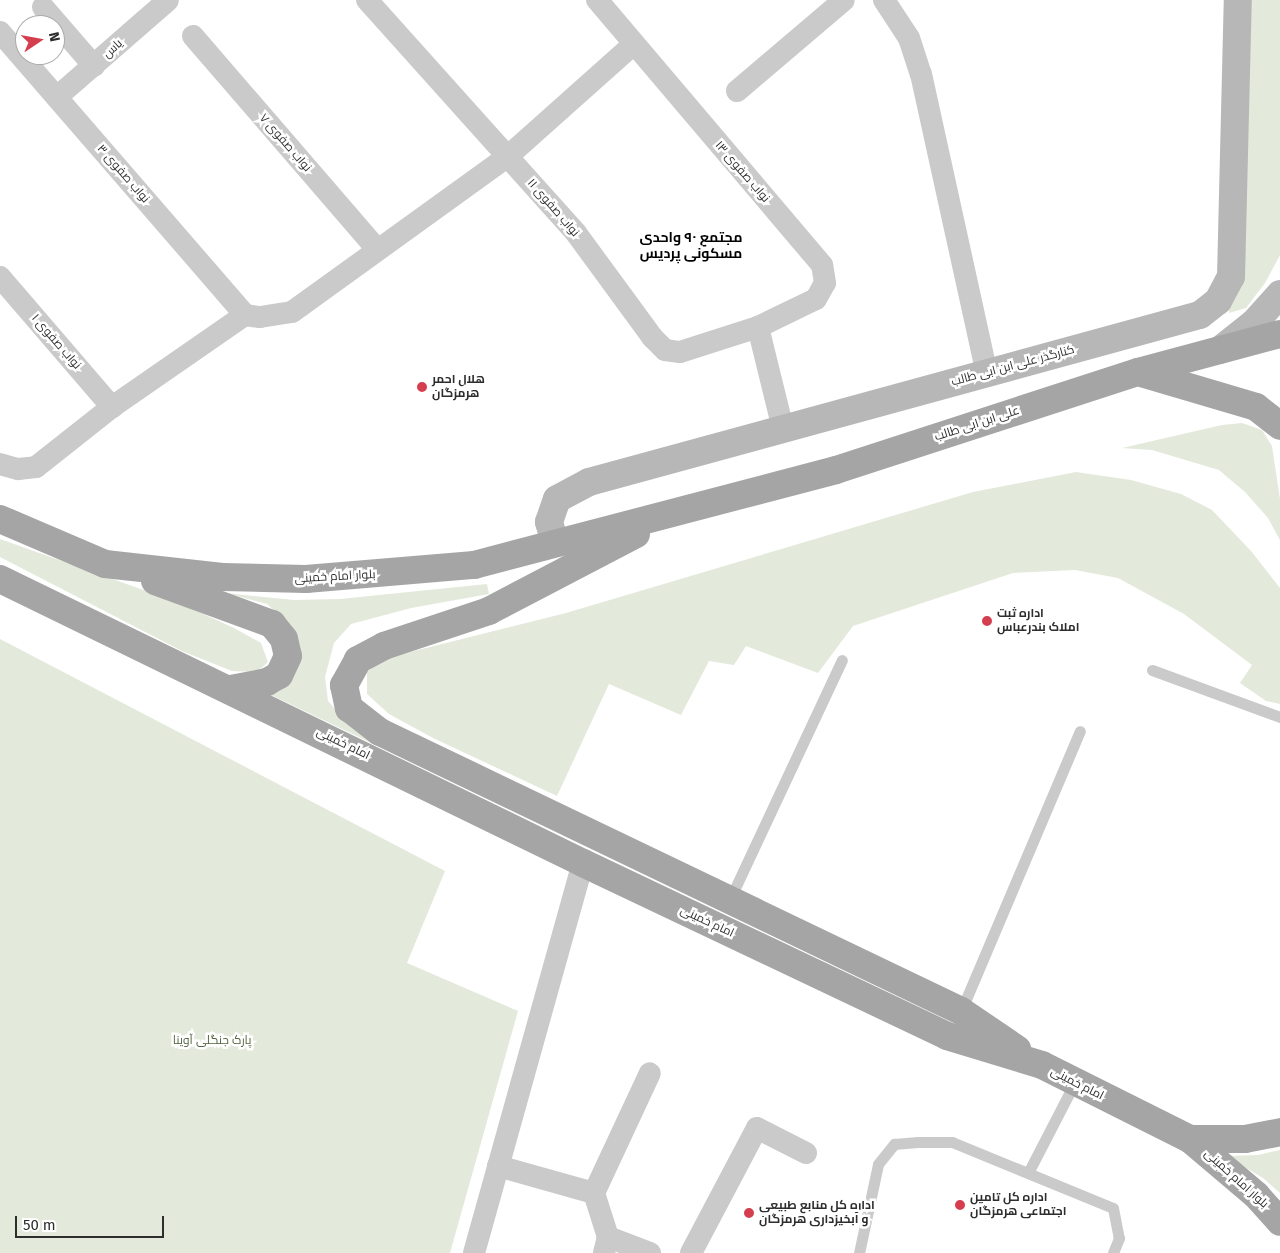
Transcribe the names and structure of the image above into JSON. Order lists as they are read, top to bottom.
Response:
{
  "streets": {
    "main road": ["علی ابن ابی طالب", "بلوار امام خمینی", "امام خمینی"],
    "street": [
      "یاس",
      "نواب صفوی ۷",
      "نواب صفوی ۱۳",
      "نواب صفوی ۳",
      "نواب صفوی ۱۱",
      "نواب صفوی ۱",
      "کنارگذر علی ابن ابی طالب"
    ]
  },
  "crossings": [
    ["یاس", "نواب صفوی ۳"],
    ["نواب صفوی ۱۳", "نواب صفوی ۱۱"],
    ["کنارگذر علی ابن ابی طالب", "بلوار امام خمینی"],
    ["علی ابن ابی طالب", "بلوار امام خمینی"],
    ["بلوار امام خمینی", "امام خمینی"]
  ],
  "districts": ["مجتمع ٩٠ واحدی مسکونی پردیس"],
  "parks": ["پارک جنگلی آوینا"],
  "places": [
    "هلال احمر هرمزگان",
    "اداره ثبت املاک بندرعباس",
    "اداره کل تامین اجتماعی هرمزگان",
    "اداره کل منابع طبیعی و آبخیزداری هرمزگان"
  ],
  "scale_bar": "50 m",
  "north": "right"
}
